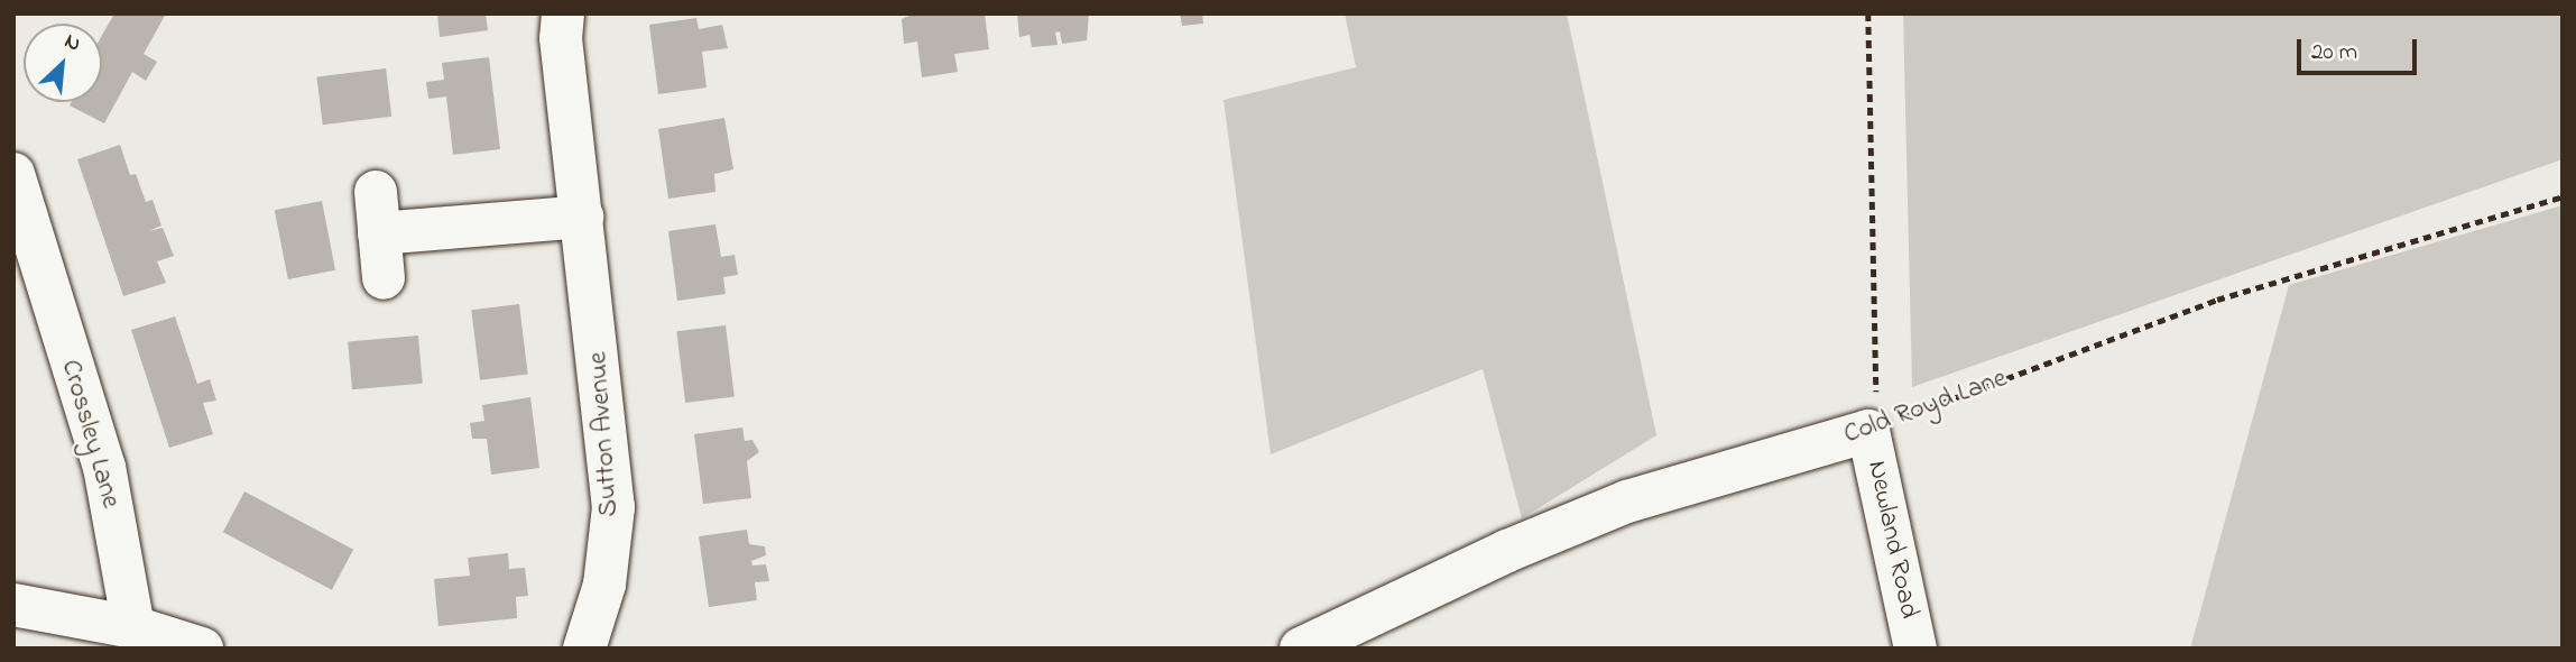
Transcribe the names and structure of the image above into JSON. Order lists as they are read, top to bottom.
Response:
{
  "streets": {
    "street": [
      "Cold Royd Lane",
      "Crossley Lane",
      "Sutton Avenue",
      "Newland Road"
    ]
  },
  "crossings": [
    ["Cold Royd Lane", "Newland Road"]
  ],
  "scale_bar": "20 m",
  "north": "top right"
}
